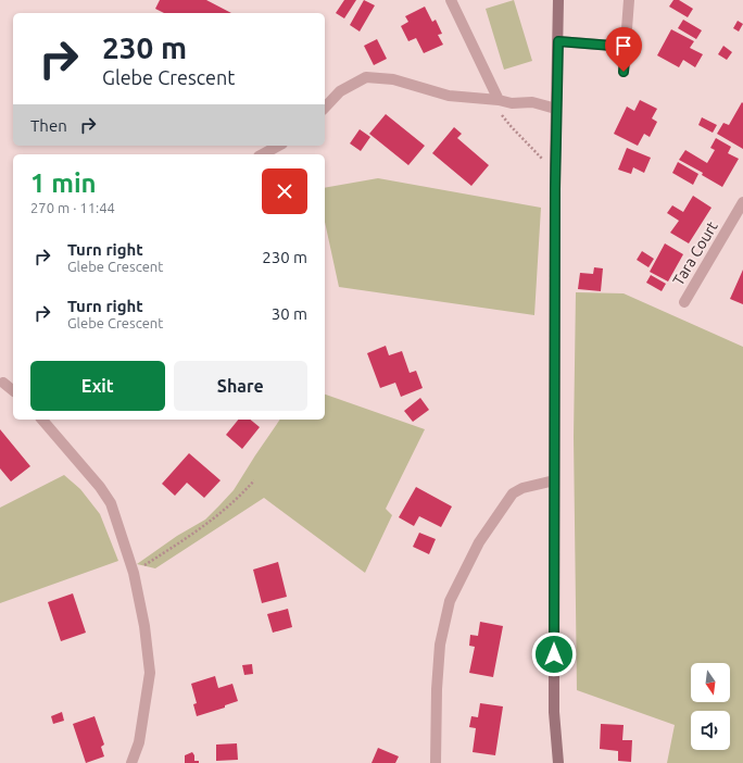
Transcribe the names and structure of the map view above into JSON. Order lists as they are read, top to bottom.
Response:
{
  "streets": {
    "street": ["Tara Court"]
  },
  "north": "bottom",
  "page": {
    "turn": ["230 m", "Glebe Crescent"],
    "then": "Then",
    "heading": ["1 min", "270 m · 11:44"],
    "list": [
      {
        "name": "Turn right",
        "note": "Glebe Crescent",
        "value": "230 m"
      },
      {
        "name": "Turn right",
        "note": "Glebe Crescent",
        "value": "30 m"
      }
    ],
    "buttons": ["Exit", "Share"]
  }
}
